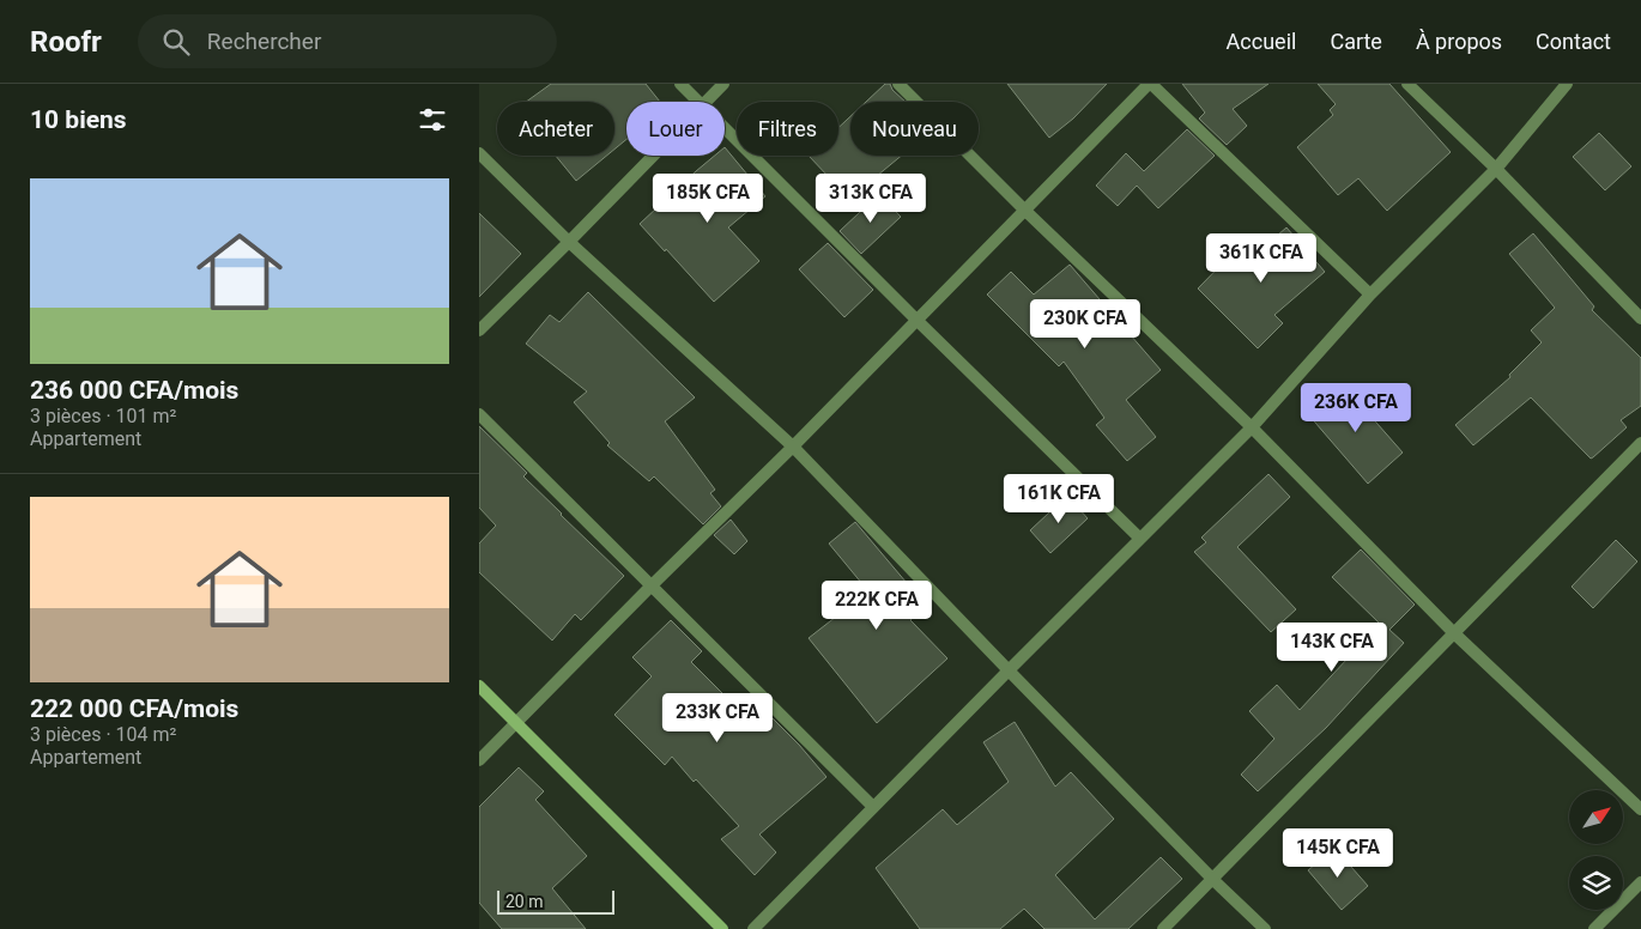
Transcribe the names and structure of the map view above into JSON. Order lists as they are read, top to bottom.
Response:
{
  "scale_bar": "20 m",
  "north": "top right",
  "page": {
    "header": "Roofr",
    "search": "Rechercher",
    "nav": [
      "Accueil",
      "Carte",
      "À propos",
      "Contact"
    ],
    "heading": "10 biens",
    "chip": [
      "Acheter",
      "Louer",
      "Filtres",
      "Nouveau"
    ],
    "list": [
      {
        "name": "236 000 CFA/mois",
        "note": "3 pièces · 101 m² · Appartement"
      },
      {
        "name": "222 000 CFA/mois",
        "note": "3 pièces · 104 m² · Appartement"
      }
    ],
    "price": [
      "185K CFA",
      "313K CFA",
      "361K CFA",
      "230K CFA",
      "236K CFA",
      "161K CFA",
      "222K CFA",
      "143K CFA",
      "233K CFA",
      "145K CFA"
    ],
    "scale": "20 m"
  }
}
